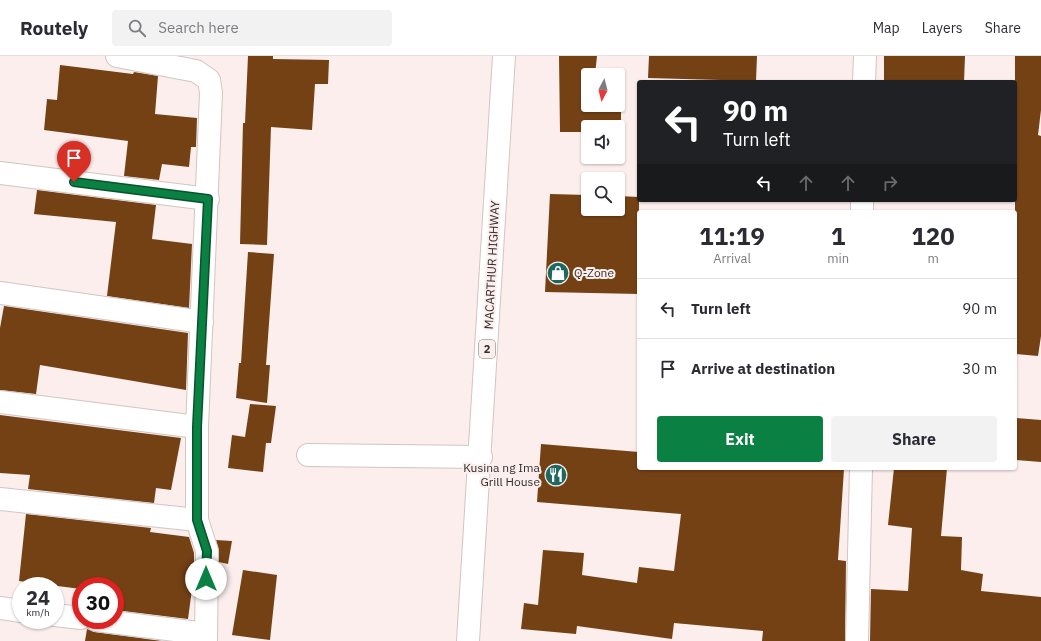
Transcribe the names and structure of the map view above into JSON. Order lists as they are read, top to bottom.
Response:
{
  "streets": {
    "main road": ["MACARTHUR HIGHWAY", "2"]
  },
  "places": {
    "shop": ["Q-Zone"],
    "restaurant": ["Kusina ng Ima Grill House"]
  },
  "north": "bottom",
  "page": {
    "header": "Routely",
    "search": "Search here",
    "nav": ["Map", "Layers", "Share"],
    "turn": ["90 m", "Turn left"],
    "eta": [
      "11:19",
      "Arrival",
      "1",
      "min",
      "120",
      "m"
    ],
    "list": [
      {
        "name": "Turn left",
        "value": "90 m"
      },
      {
        "name": "Arrive at destination",
        "value": "30 m"
      }
    ],
    "buttons": ["Exit", "Share"],
    "speed": "24 km/h",
    "limit": "30"
  }
}
